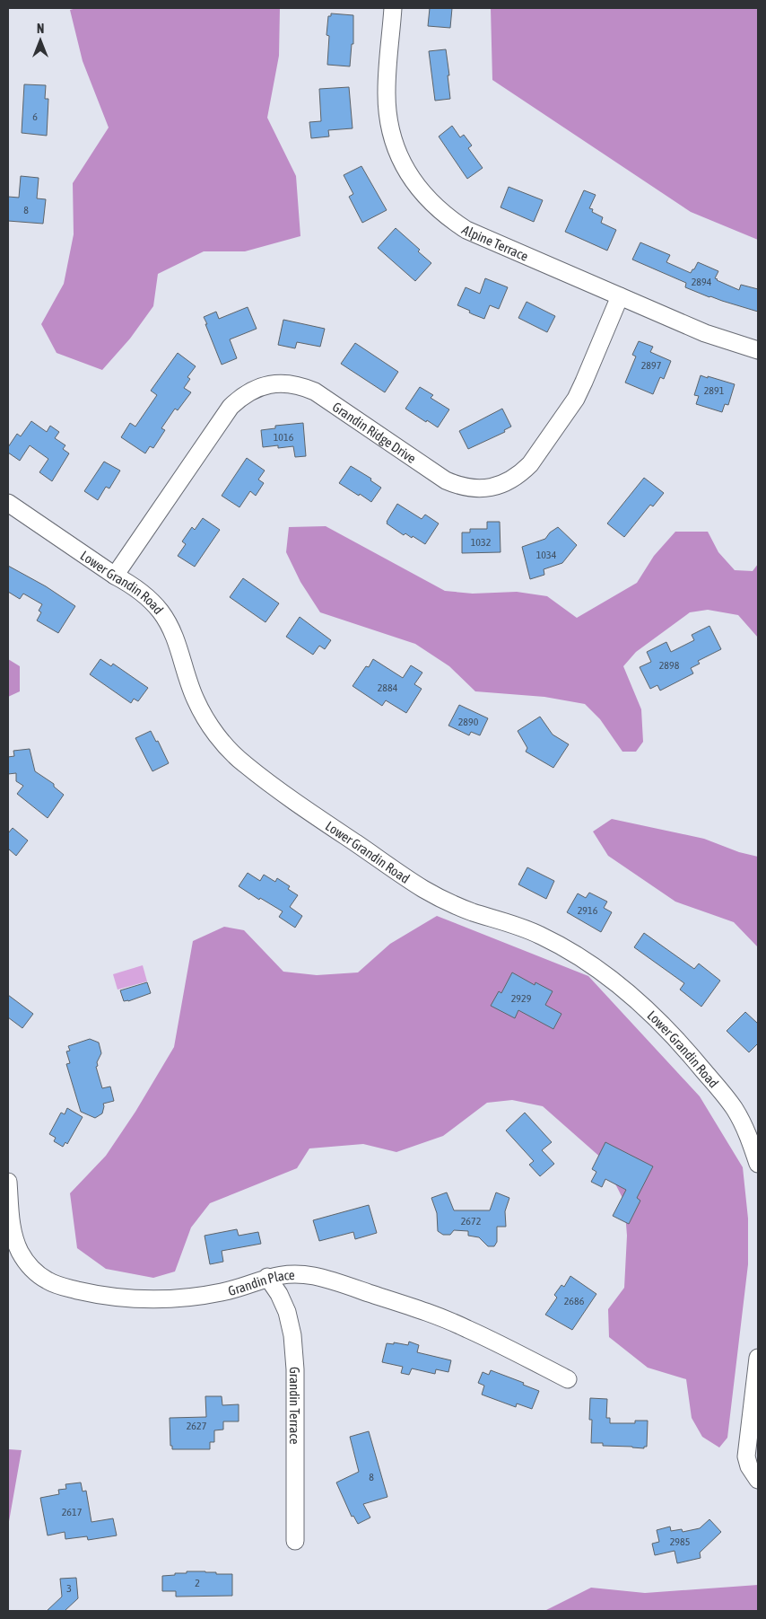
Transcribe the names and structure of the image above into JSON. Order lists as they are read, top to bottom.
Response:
{
  "streets": {
    "street": [
      "Alpine Terrace",
      "Grandin Ridge Drive",
      "Lower Grandin Road",
      "Grandin Place",
      "Grandin Terrace"
    ]
  },
  "crossings": [
    ["Alpine Terrace", "Grandin Ridge Drive"],
    ["Grandin Ridge Drive", "Lower Grandin Road"],
    ["Grandin Place", "Grandin Terrace"]
  ],
  "house_numbers": [
    "6",
    "8",
    "2894",
    "2897",
    "2891",
    "1016",
    "1032",
    "1034",
    "2898",
    "2884",
    "2890",
    "2916",
    "2929",
    "2672",
    "2686",
    "2627",
    "8",
    "2617",
    "2985",
    "2",
    "3"
  ],
  "north": "top"
}
